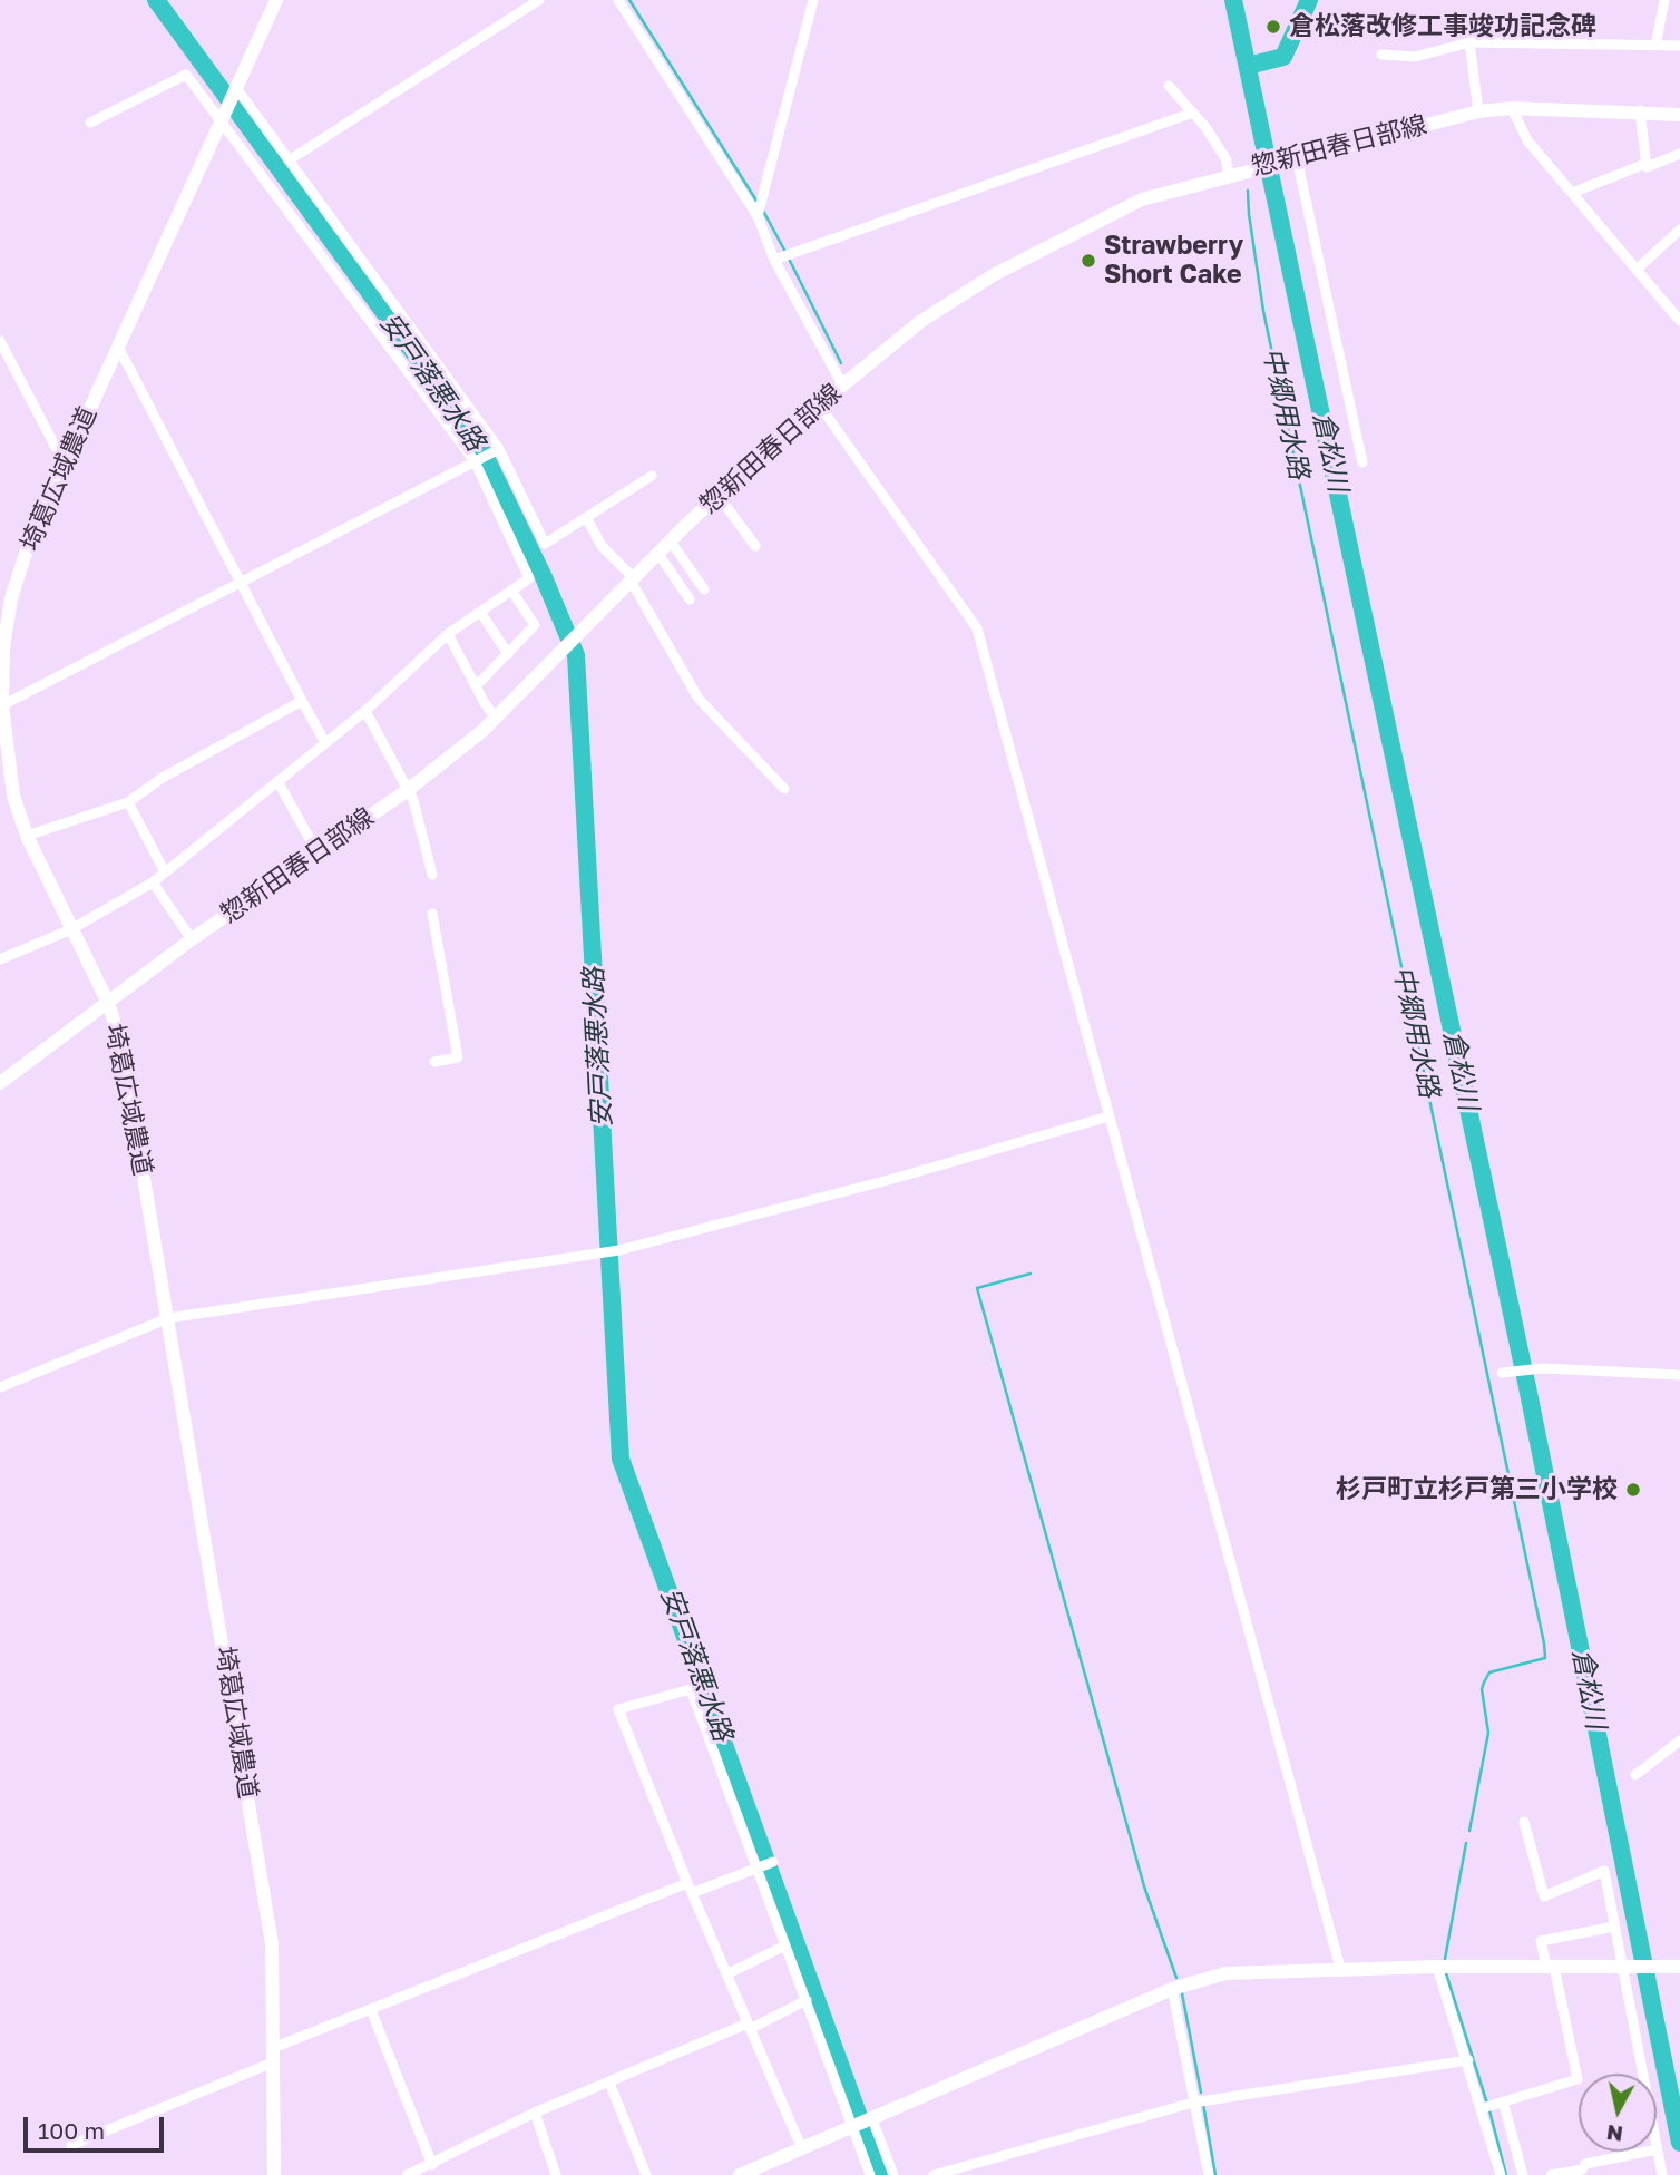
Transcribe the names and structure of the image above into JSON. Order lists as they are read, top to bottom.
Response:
{
  "streets": {
    "street": ["惣新田春日部線", "埼葛広域農道"]
  },
  "crossings": [
    ["惣新田春日部線", "埼葛広域農道"]
  ],
  "water": ["安戸落悪水路", "中郷用水路", "倉松川"],
  "places": ["倉松落改修工事竣功記念碑", "Strawberry Short Cake", "杉戸町立杉戸第三小学校"],
  "scale_bar": "100 m",
  "north": "bottom"
}
